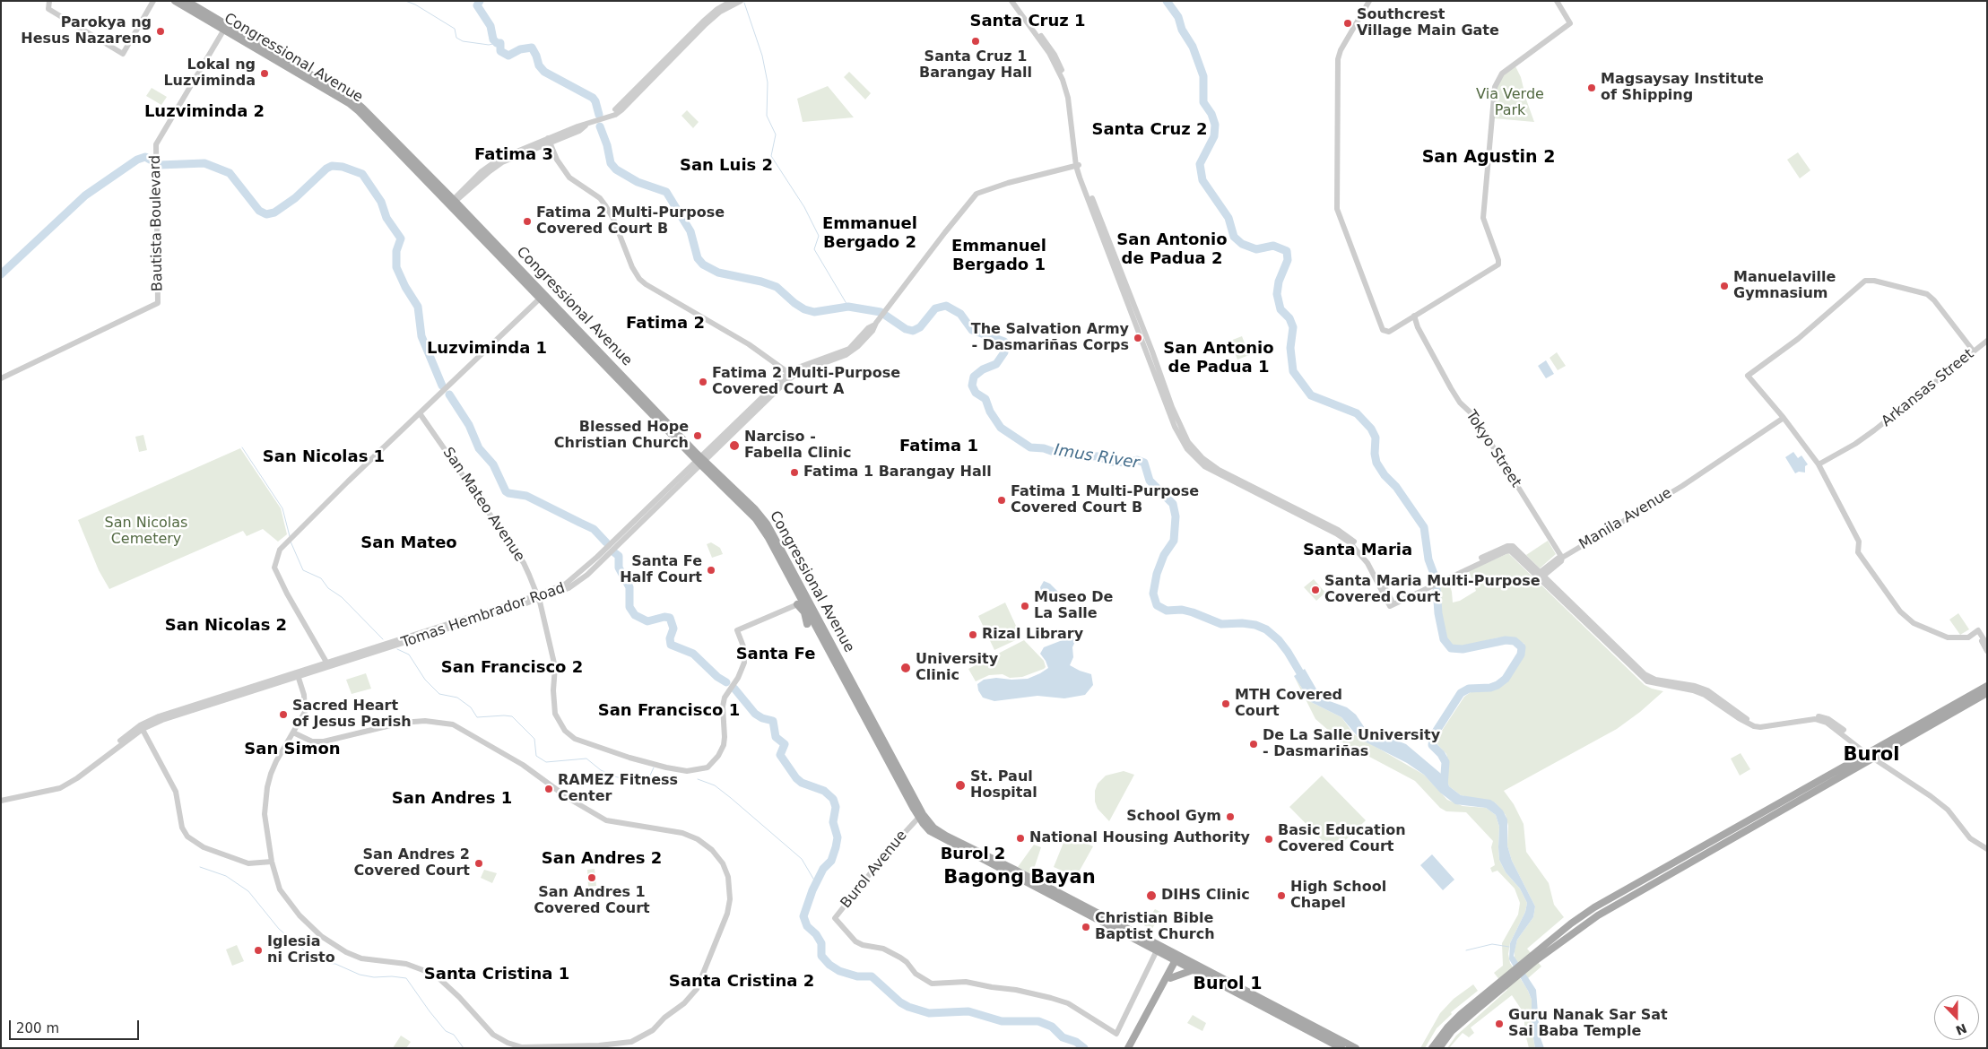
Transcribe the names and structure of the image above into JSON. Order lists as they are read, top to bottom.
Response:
{
  "streets": {
    "main road": ["Congressional Avenue"],
    "street": [
      "Bautista Boulevard",
      "Arkansas Street",
      "Tokyo Street",
      "San Mateo Avenue",
      "Manila Avenue",
      "Tomas Hembrador Road",
      "Burol Avenue"
    ]
  },
  "crossings": [
    ["Congressional Avenue", "Bautista Boulevard"],
    ["Congressional Avenue", "San Mateo Avenue"],
    ["Congressional Avenue", "Tomas Hembrador Road"],
    ["Congressional Avenue", "Burol Avenue"],
    ["Tokyo Street", "Manila Avenue"],
    ["San Mateo Avenue", "Tomas Hembrador Road"]
  ],
  "districts": [
    "Santa Cruz 1",
    "Luzviminda 2",
    "Santa Cruz 2",
    "Fatima 3",
    "San Agustin 2",
    "San Luis 2",
    "Emmanuel Bergado 2",
    "San Antonio de Padua 2",
    "Emmanuel Bergado 1",
    "Fatima 2",
    "Luzviminda 1",
    "San Antonio de Padua 1",
    "Fatima 1",
    "San Nicolas 1",
    "San Mateo",
    "Santa Maria",
    "San Nicolas 2",
    "Santa Fe",
    "San Francisco 2",
    "San Francisco 1",
    "San Simon",
    "Burol",
    "San Andres 1",
    "Burol 2",
    "San Andres 2",
    "Bagong Bayan",
    "Santa Cristina 1",
    "Santa Cristina 2",
    "Burol 1"
  ],
  "water": ["Imus River"],
  "parks": ["Via Verde Park", "San Nicolas Cemetery"],
  "places": [
    "Southcrest Village Main Gate",
    "Parokya ng Hesus Nazareno",
    "Santa Cruz 1 Barangay Hall",
    "Lokal ng Luzviminda",
    "Magsaysay Institute of Shipping",
    "Fatima 2 Multi-Purpose Covered Court B",
    "Manuelaville Gymnasium",
    "The Salvation Army - Dasmariñas Corps",
    "Fatima 2 Multi-Purpose Covered Court A",
    "Blessed Hope Christian Church",
    "Narciso - Fabella Clinic",
    "Fatima 1 Barangay Hall",
    "Fatima 1 Multi-Purpose Covered Court B",
    "Santa Fe Half Court",
    "Santa Maria Multi-Purpose Covered Court",
    "Museo De La Salle",
    "Rizal Library",
    "University Clinic",
    "MTH Covered Court",
    "Sacred Heart of Jesus Parish",
    "De La Salle University - Dasmariñas",
    "St. Paul Hospital",
    "RAMEZ Fitness Center",
    "School Gym",
    "National Housing Authority",
    "Basic Education Covered Court",
    "San Andres 2 Covered Court",
    "San Andres 1 Covered Court",
    "DIHS Clinic",
    "High School Chapel",
    "Christian Bible Baptist Church",
    "Iglesia ni Cristo",
    "Guru Nanak Sar Sat Sai Baba Temple"
  ],
  "scale_bar": "200 m",
  "north": "bottom"
}
